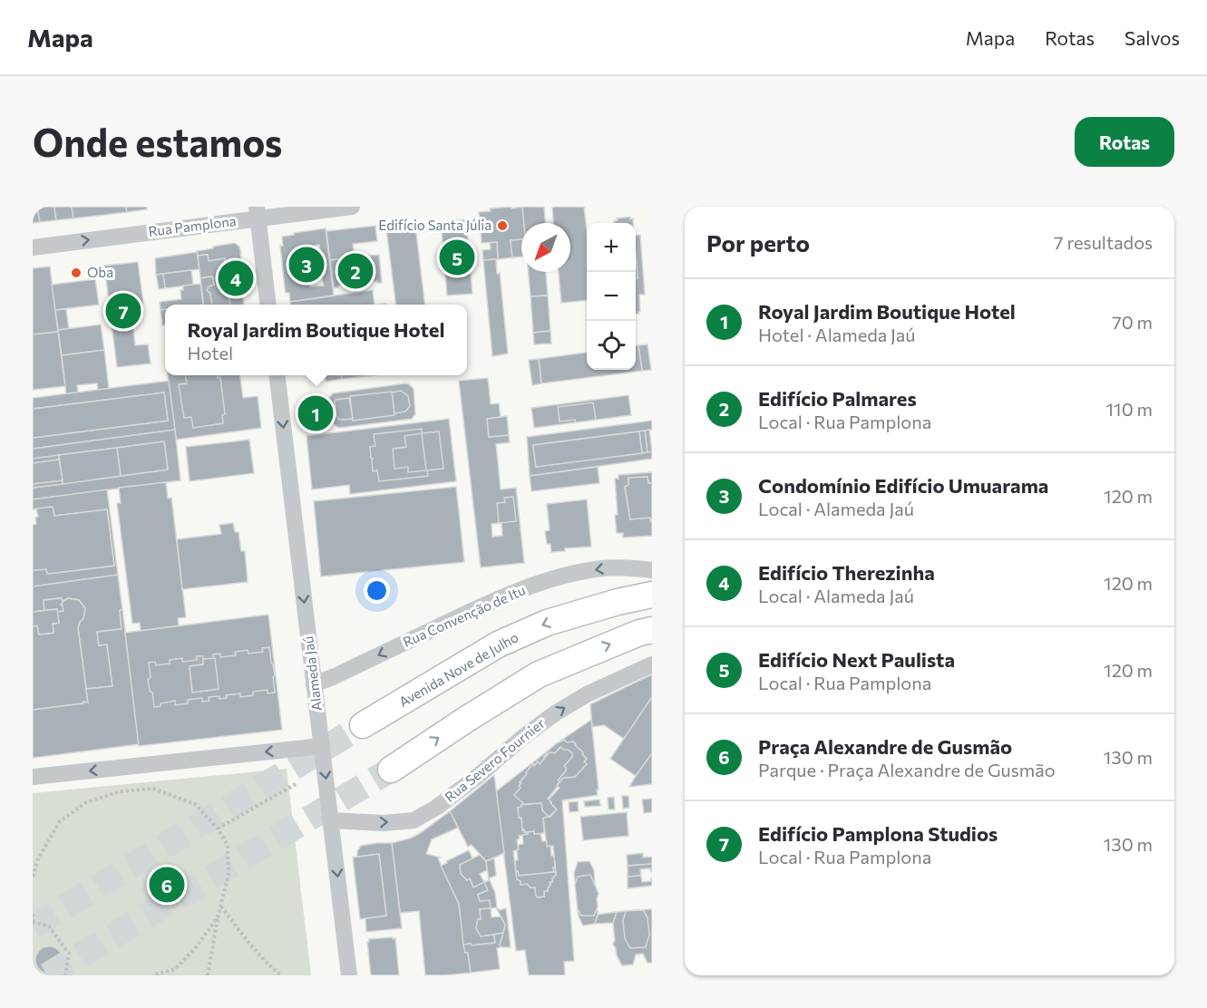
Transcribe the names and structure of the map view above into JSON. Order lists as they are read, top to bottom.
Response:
{
  "streets": {
    "main road": ["Avenida Nove de Julho"],
    "street": [
      "Rua Pamplona",
      "Rua Convenção de Itu",
      "Alameda Jaú",
      "Rua Severo Fournier"
    ]
  },
  "crossings": [
    ["Rua Convenção de Itu", "Alameda Jaú"],
    ["Alameda Jaú", "Rua Severo Fournier"]
  ],
  "one_way": [
    "Rua Pamplona",
    "Rua Convenção de Itu",
    "Alameda Jaú",
    "Rua Severo Fournier"
  ],
  "places": ["Edifício Santa Júlia", "Oba"],
  "north": "bottom left",
  "page": {
    "header": "Mapa",
    "nav": ["Mapa", "Rotas", "Salvos"],
    "buttons": "Rotas",
    "title": "Onde estamos",
    "heading": ["Por perto", "7 resultados"],
    "map_buttons": ["+", "−"],
    "pins": [
      "5",
      "3",
      "2",
      "4",
      "7",
      "1",
      "6"
    ],
    "list": [
      {
        "mark": "1",
        "name": "Royal Jardim Boutique Hotel",
        "note": "Hotel · Alameda Jaú",
        "value": "70 m"
      },
      {
        "mark": "2",
        "name": "Edifício Palmares",
        "note": "Local · Rua Pamplona",
        "value": "110 m"
      },
      {
        "mark": "3",
        "name": "Condomínio Edifício Umuarama",
        "note": "Local · Alameda Jaú",
        "value": "120 m"
      },
      {
        "mark": "4",
        "name": "Edifício Therezinha",
        "note": "Local · Alameda Jaú",
        "value": "120 m"
      },
      {
        "mark": "5",
        "name": "Edifício Next Paulista",
        "note": "Local · Rua Pamplona",
        "value": "120 m"
      },
      {
        "mark": "6",
        "name": "Praça Alexandre de Gusmão",
        "note": "Parque · Praça Alexandre de Gusmão",
        "value": "130 m"
      },
      {
        "mark": "7",
        "name": "Edifício Pamplona Studios",
        "note": "Local · Rua Pamplona",
        "value": "130 m"
      }
    ],
    "popup": ["Royal Jardim Boutique Hotel", "Hotel"]
  }
}
